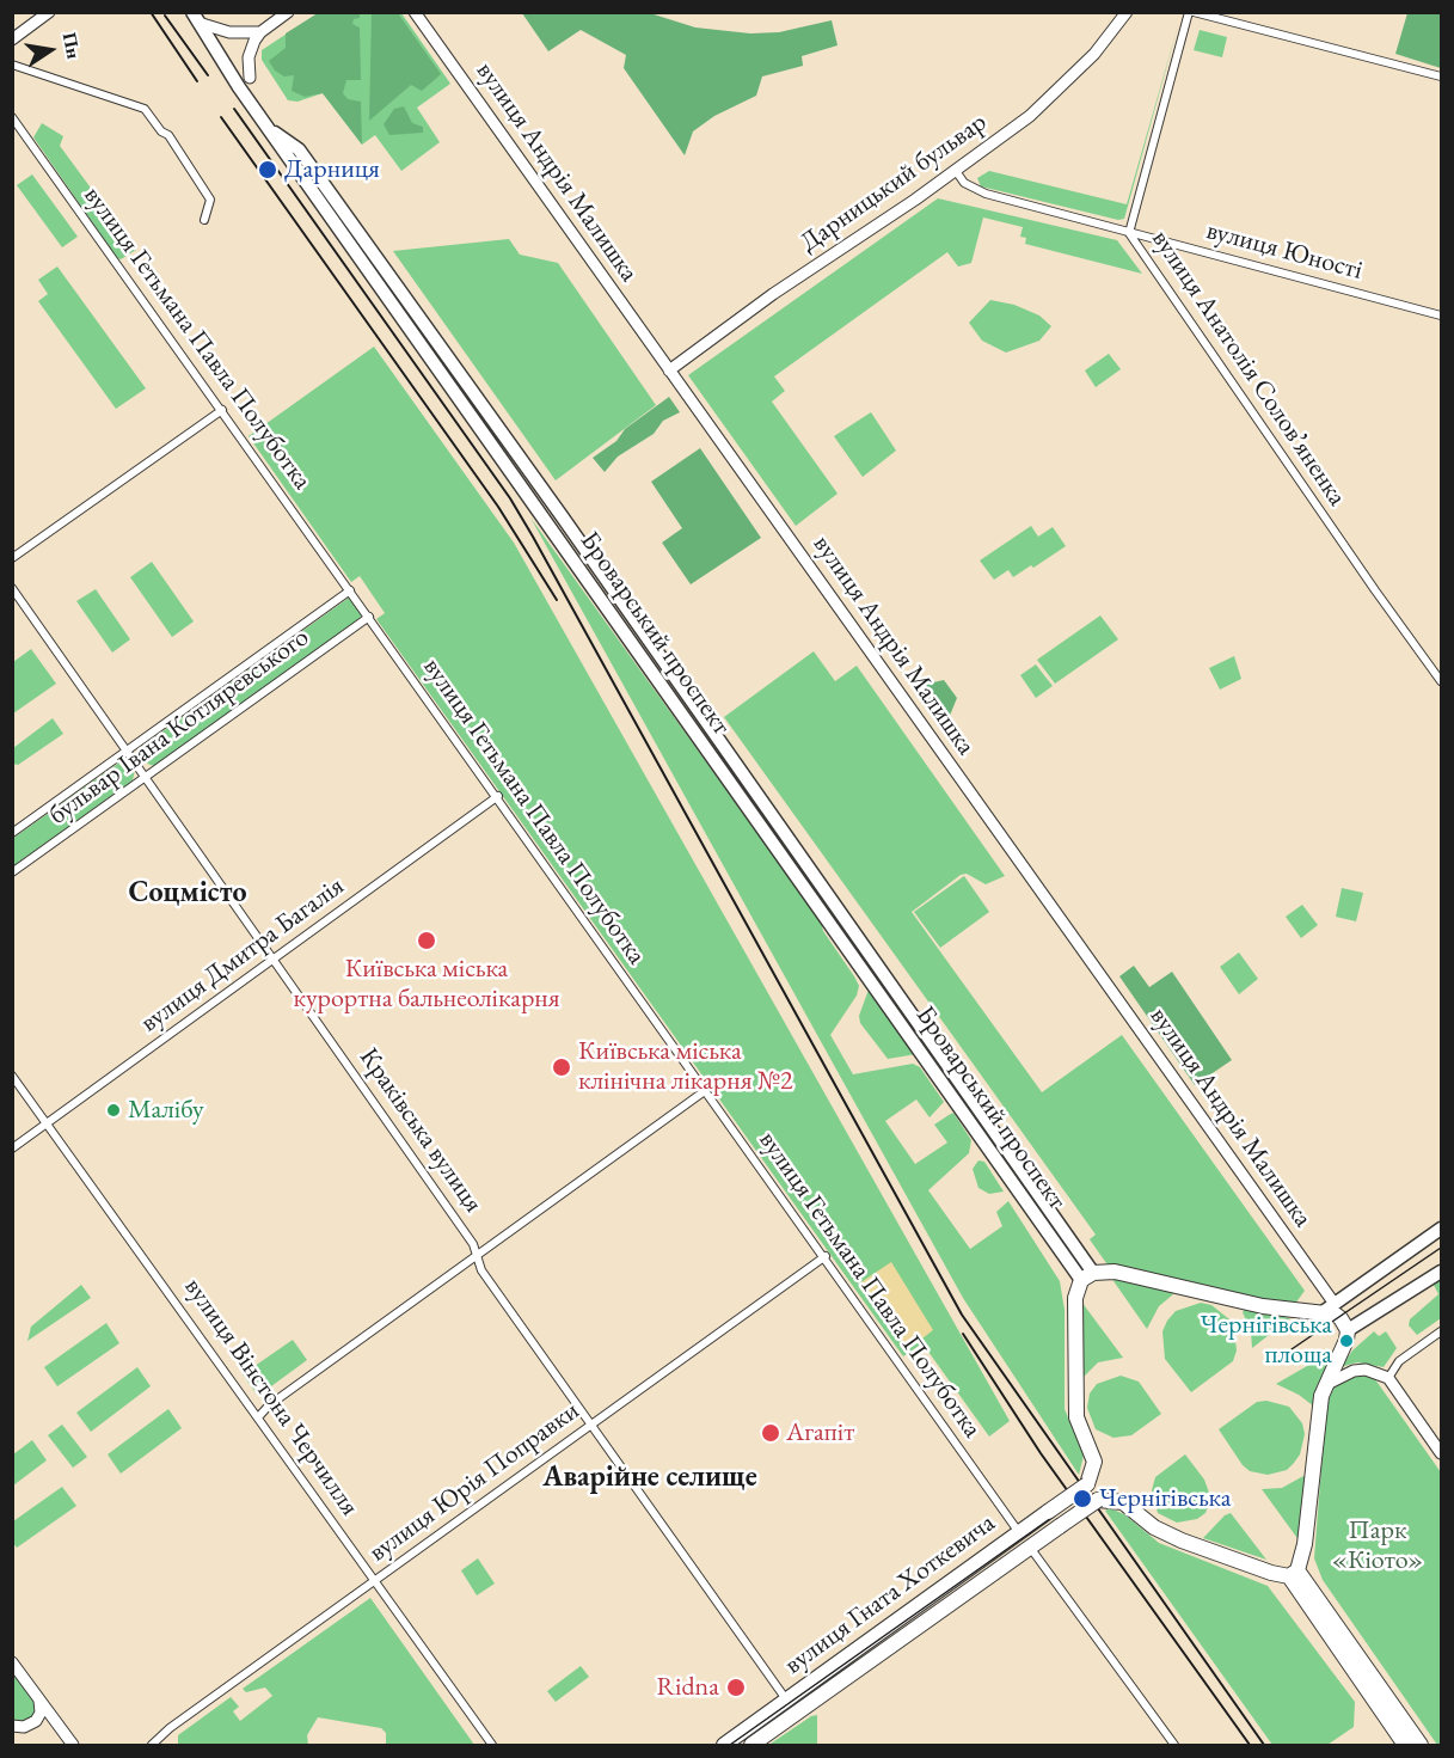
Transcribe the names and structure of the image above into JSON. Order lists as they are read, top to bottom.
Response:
{
  "streets": {
    "highway": ["вулиця Гната Хоткевича"],
    "main road": ["Броварський проспект"],
    "street": [
      "вулиця Андрія Малишка",
      "Дарницький бульвар",
      "вулиця Юності",
      "вулиця Гетьмана Павла Полуботка",
      "вулиця Анатолія Соловʼяненка",
      "бульвар Івана Котляревського",
      "вулиця Дмитра Багалія",
      "Краківська вулиця",
      "вулиця Вінстона Черчилля",
      "вулиця Юрія Поправки"
    ]
  },
  "crossings": [
    ["вулиця Андрія Малишка", "Дарницький бульвар"],
    ["Дарницький бульвар", "вулиця Анатолія Соловʼяненка"],
    ["вулиця Юності", "вулиця Анатолія Соловʼяненка"],
    ["вулиця Гетьмана Павла Полуботка", "бульвар Івана Котляревського"],
    ["вулиця Гетьмана Павла Полуботка", "вулиця Дмитра Багалія"],
    ["вулиця Гетьмана Павла Полуботка", "вулиця Юрія Поправки"],
    ["вулиця Гетьмана Павла Полуботка", "вулиця Гната Хоткевича"],
    ["бульвар Івана Котляревського", "Краківська вулиця"],
    ["вулиця Дмитра Багалія", "Краківська вулиця"],
    ["вулиця Дмитра Багалія", "вулиця Вінстона Черчилля"],
    ["Краківська вулиця", "вулиця Юрія Поправки"],
    ["Краківська вулиця", "вулиця Гната Хоткевича"],
    ["вулиця Вінстона Черчилля", "вулиця Юрія Поправки"]
  ],
  "districts": ["Соцмісто", "Аварійне селище"],
  "parks": ["Парк «Кіото»"],
  "places": [
    "Дарниця",
    "Київська міська курортна бальнеолікарня",
    "Київська міська клінічна лікарня №2",
    "Малібу",
    "Чернігівська площа",
    "Агапіт",
    "Чернігівська",
    "Ridna"
  ],
  "north": "right"
}
